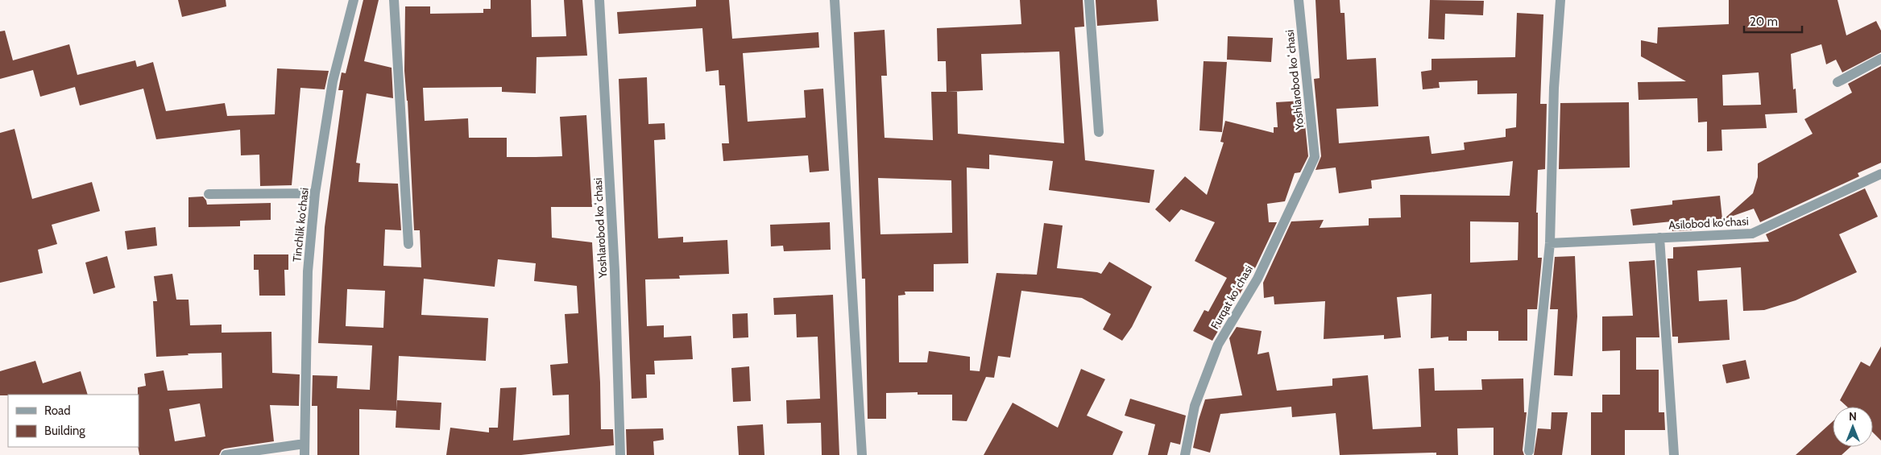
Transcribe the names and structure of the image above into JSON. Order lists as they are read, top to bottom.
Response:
{
  "streets": {
    "street": [
      "Yoshlarobod koʻchasi",
      "Asilobod ko'chasi",
      "Tinchlik ko'chasi",
      "Furqat koʻchasi"
    ]
  },
  "crossings": [
    ["Yoshlarobod koʻchasi", "Furqat koʻchasi"]
  ],
  "legend": ["Road", "Building"],
  "scale_bar": "20 m",
  "north": "top"
}
